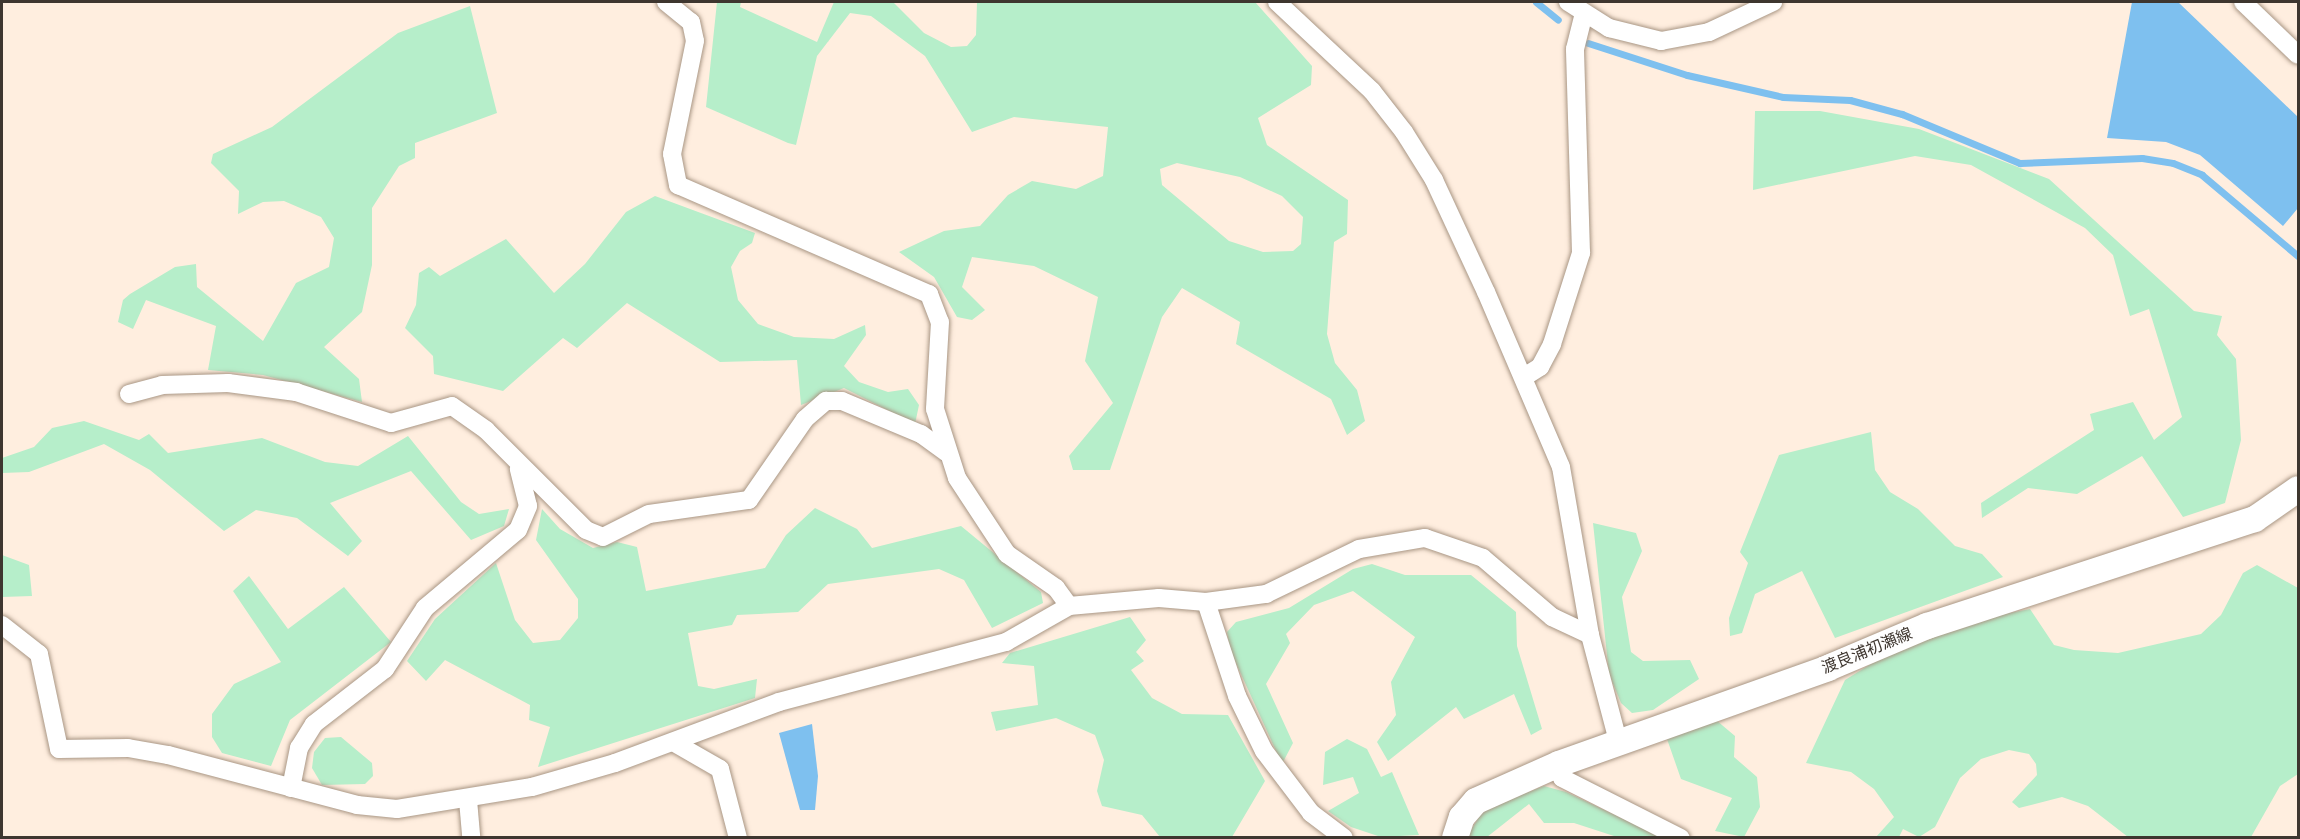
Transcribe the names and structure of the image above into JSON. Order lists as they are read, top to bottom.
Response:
{
  "streets": {
    "main road": ["渡良浦初瀬線"]
  }
}
